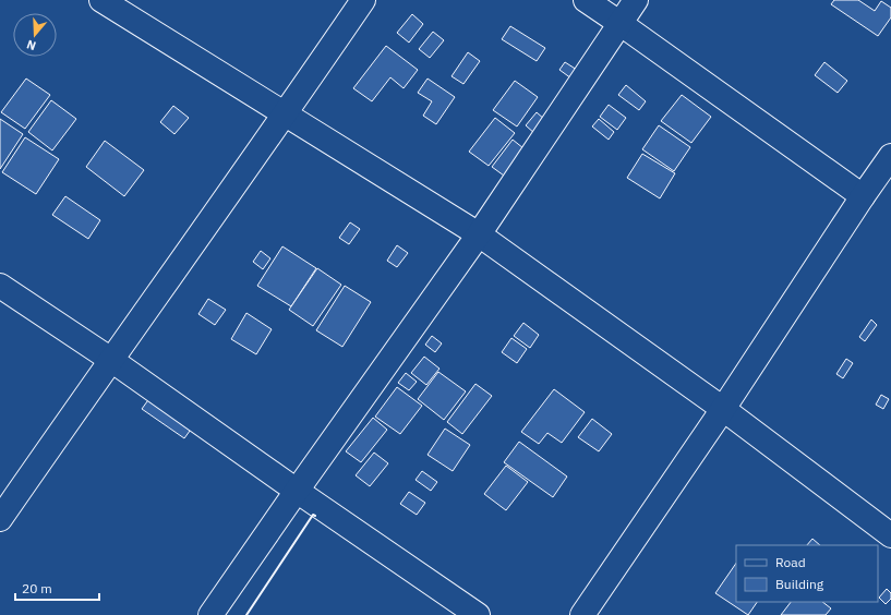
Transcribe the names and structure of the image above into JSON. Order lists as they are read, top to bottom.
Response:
{
  "legend": ["Road", "Building"],
  "scale_bar": "20 m",
  "north": "bottom"
}
